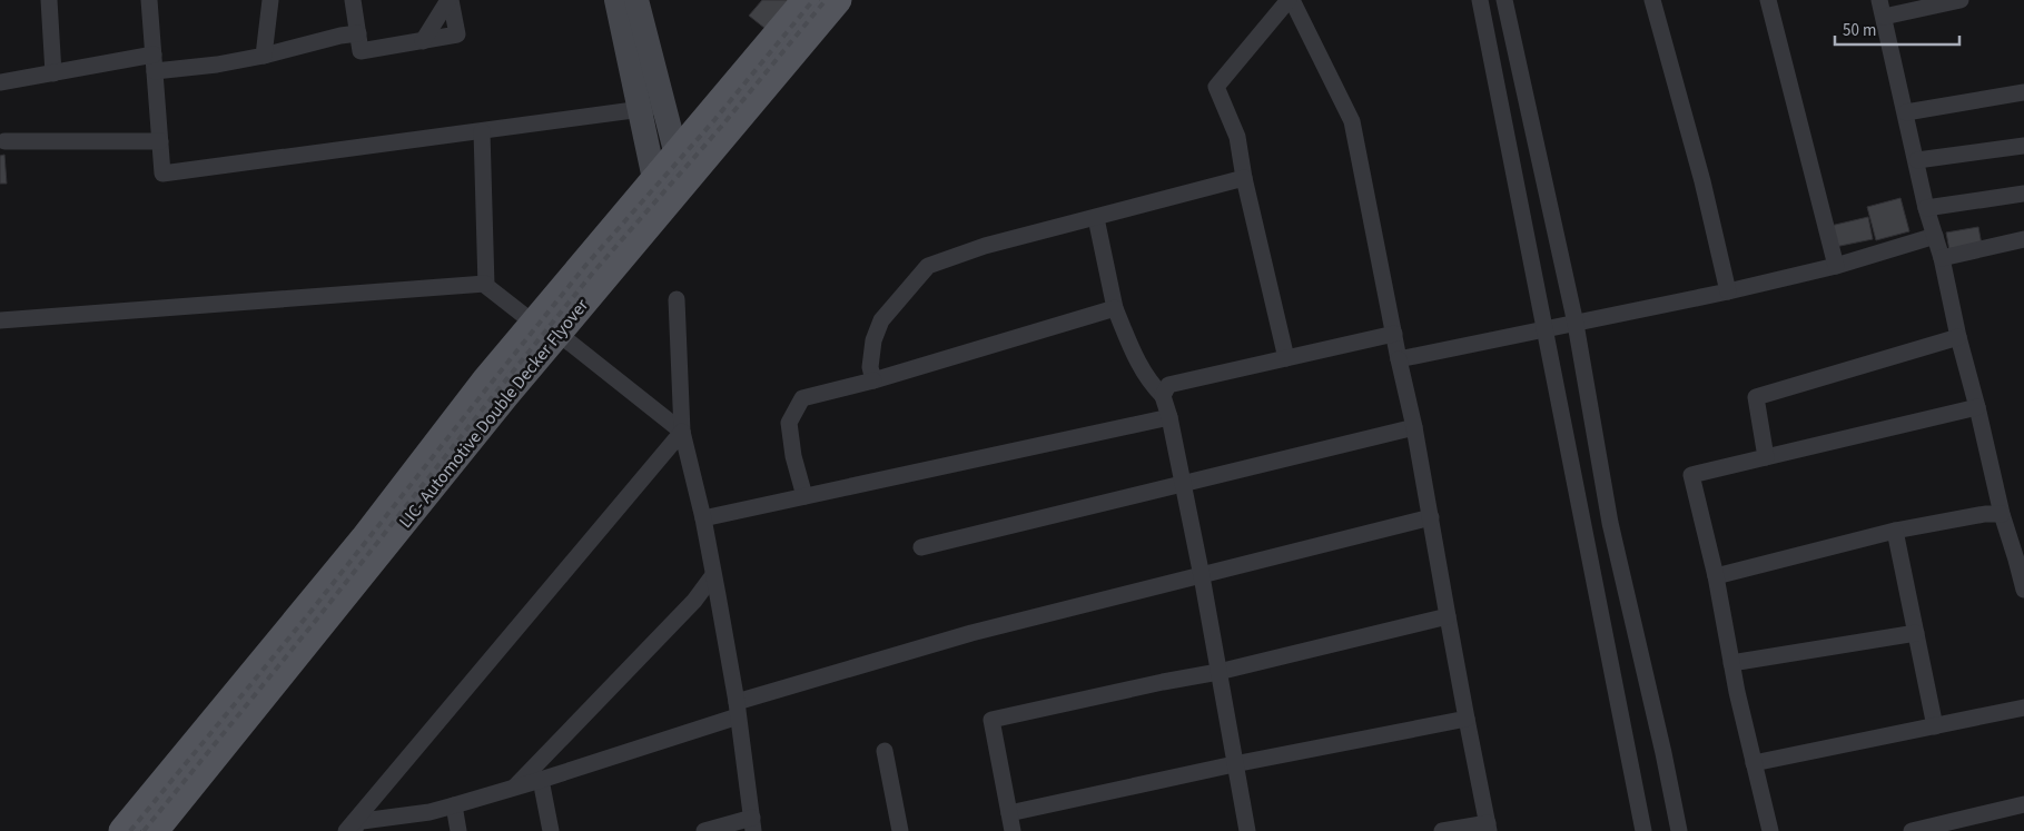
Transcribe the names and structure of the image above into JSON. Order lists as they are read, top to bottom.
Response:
{
  "streets": {
    "main road": ["LIC- Automotive Double Decker Flyover"]
  },
  "scale_bar": "50 m"
}
